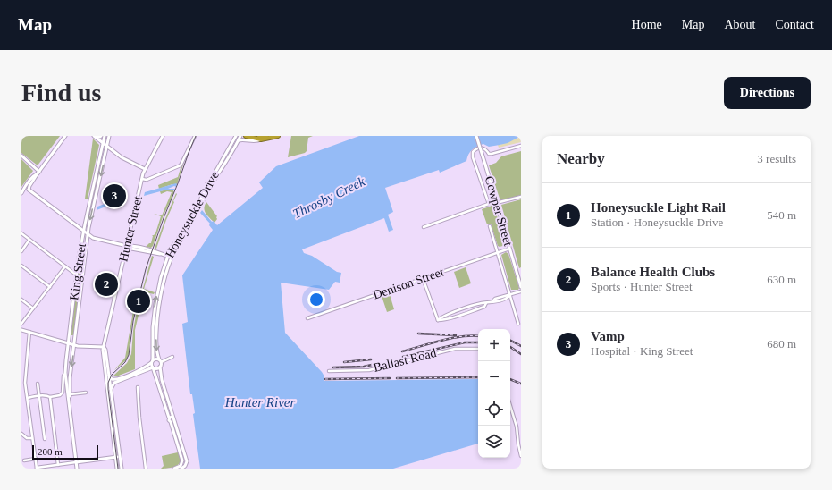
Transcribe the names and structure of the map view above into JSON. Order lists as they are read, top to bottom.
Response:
{
  "streets": {
    "main road": [
      "Cowper Street",
      "Honeysuckle Drive",
      "Hunter Street",
      "King Street"
    ],
    "street": ["Denison Street", "Ballast Road"]
  },
  "crossings": [
    ["Cowper Street", "Denison Street"]
  ],
  "water": ["Throsby Creek", "Hunter River"],
  "scale_bar": "200 m",
  "page": {
    "header": "Map",
    "nav": [
      "Home",
      "Map",
      "About",
      "Contact"
    ],
    "buttons": "Directions",
    "title": "Find us",
    "heading": ["Nearby", "3 results"],
    "pins": ["3", "2", "1"],
    "list": [
      {
        "mark": "1",
        "name": "Honeysuckle Light Rail",
        "note": "Station · Honeysuckle Drive",
        "value": "540 m"
      },
      {
        "mark": "2",
        "name": "Balance Health Clubs",
        "note": "Sports · Hunter Street",
        "value": "630 m"
      },
      {
        "mark": "3",
        "name": "Vamp",
        "note": "Hospital · King Street",
        "value": "680 m"
      }
    ],
    "map_buttons": ["+", "−"],
    "scale": "200 m"
  }
}
